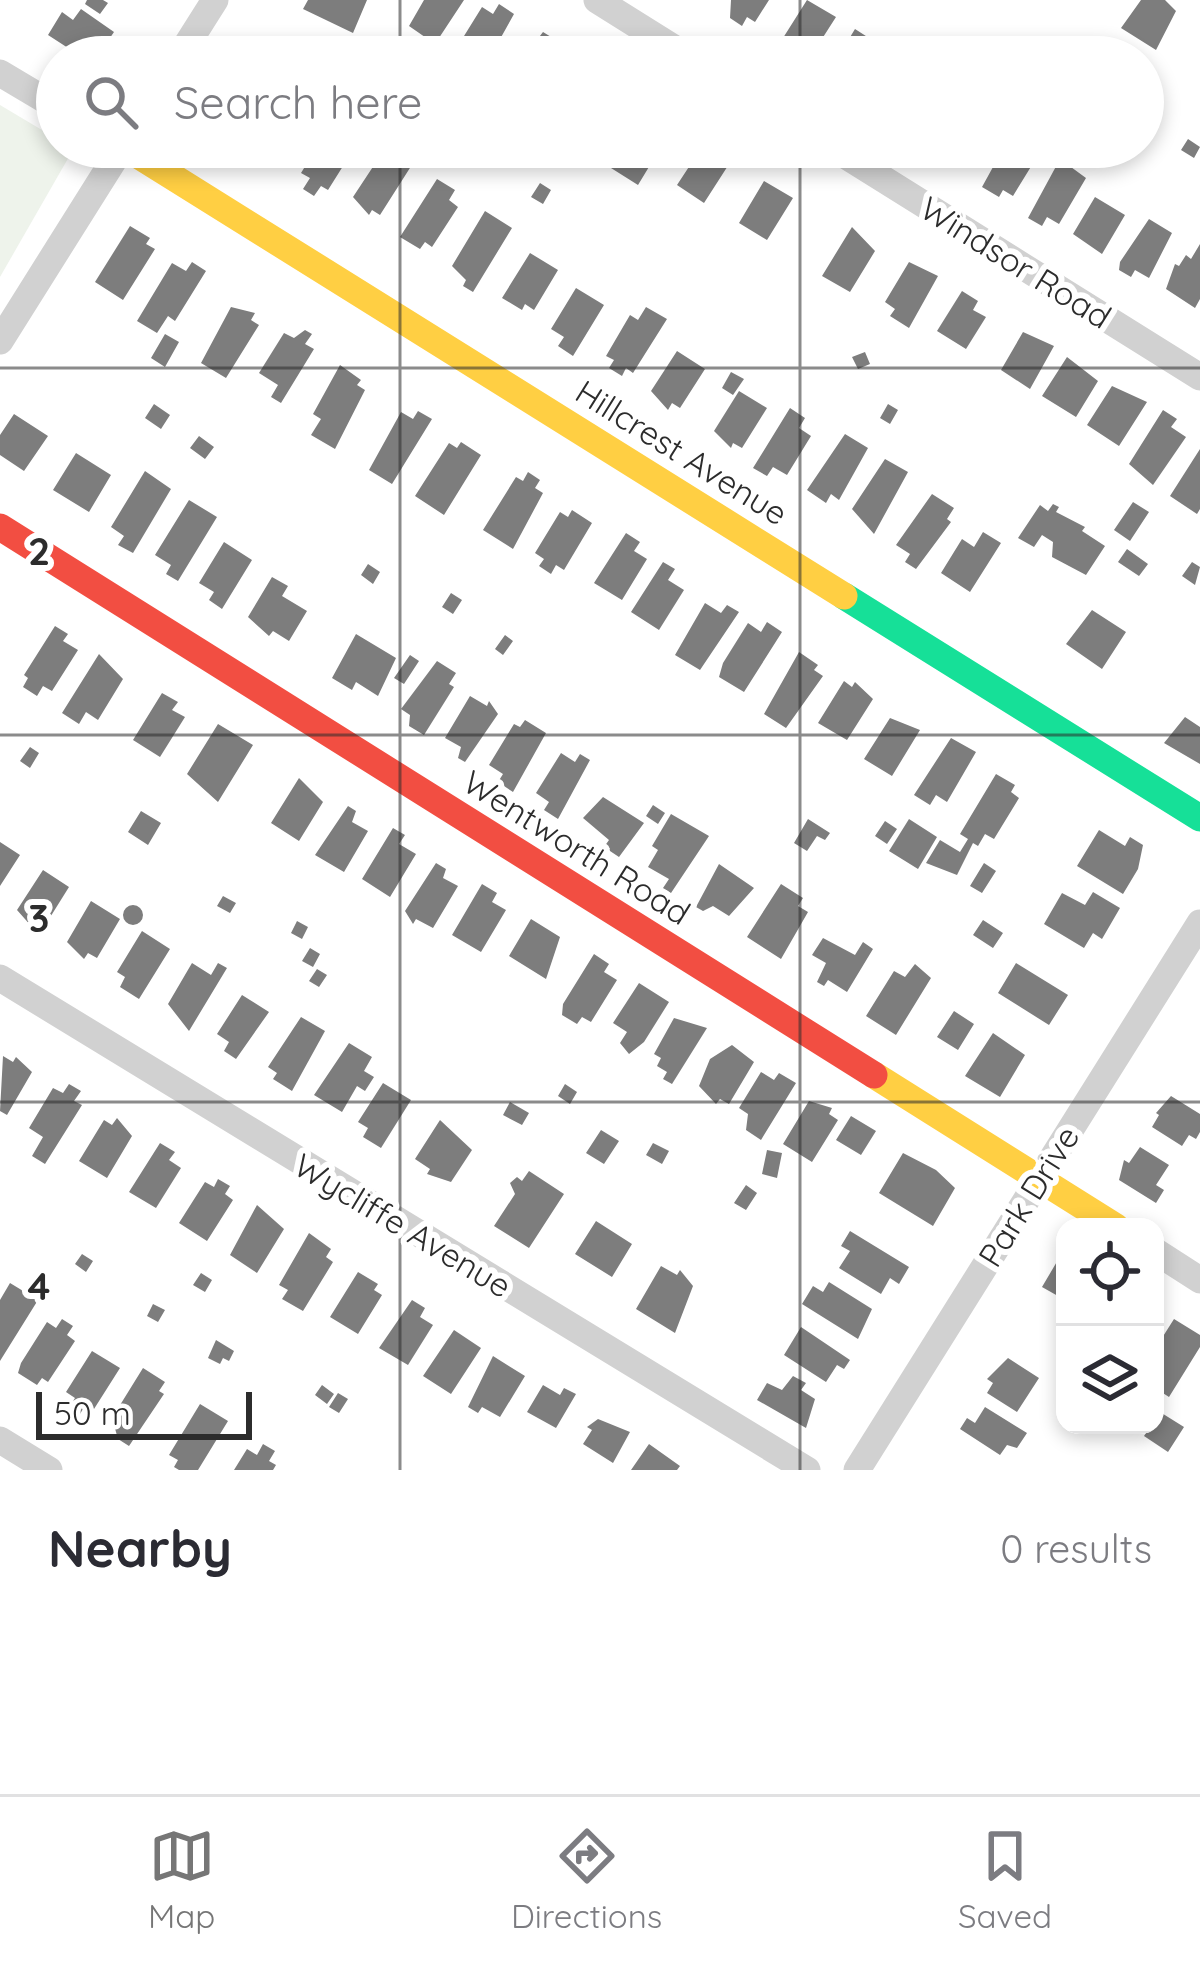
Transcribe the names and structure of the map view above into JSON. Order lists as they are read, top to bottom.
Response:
{
  "streets": {
    "street": [
      "Windsor Road",
      "Hillcrest Avenue",
      "Wentworth Road",
      "Park Drive",
      "Wycliffe Avenue"
    ]
  },
  "crossings": [
    ["Wentworth Road", "Park Drive"]
  ],
  "scale_bar": "50 m",
  "page": {
    "search": "Search here",
    "scale": "50 m",
    "heading": ["Nearby", "0 results"],
    "nav": ["Map", "Directions", "Saved"]
  },
  "grid": {
    "rows": ["2", "3", "4"]
  }
}
